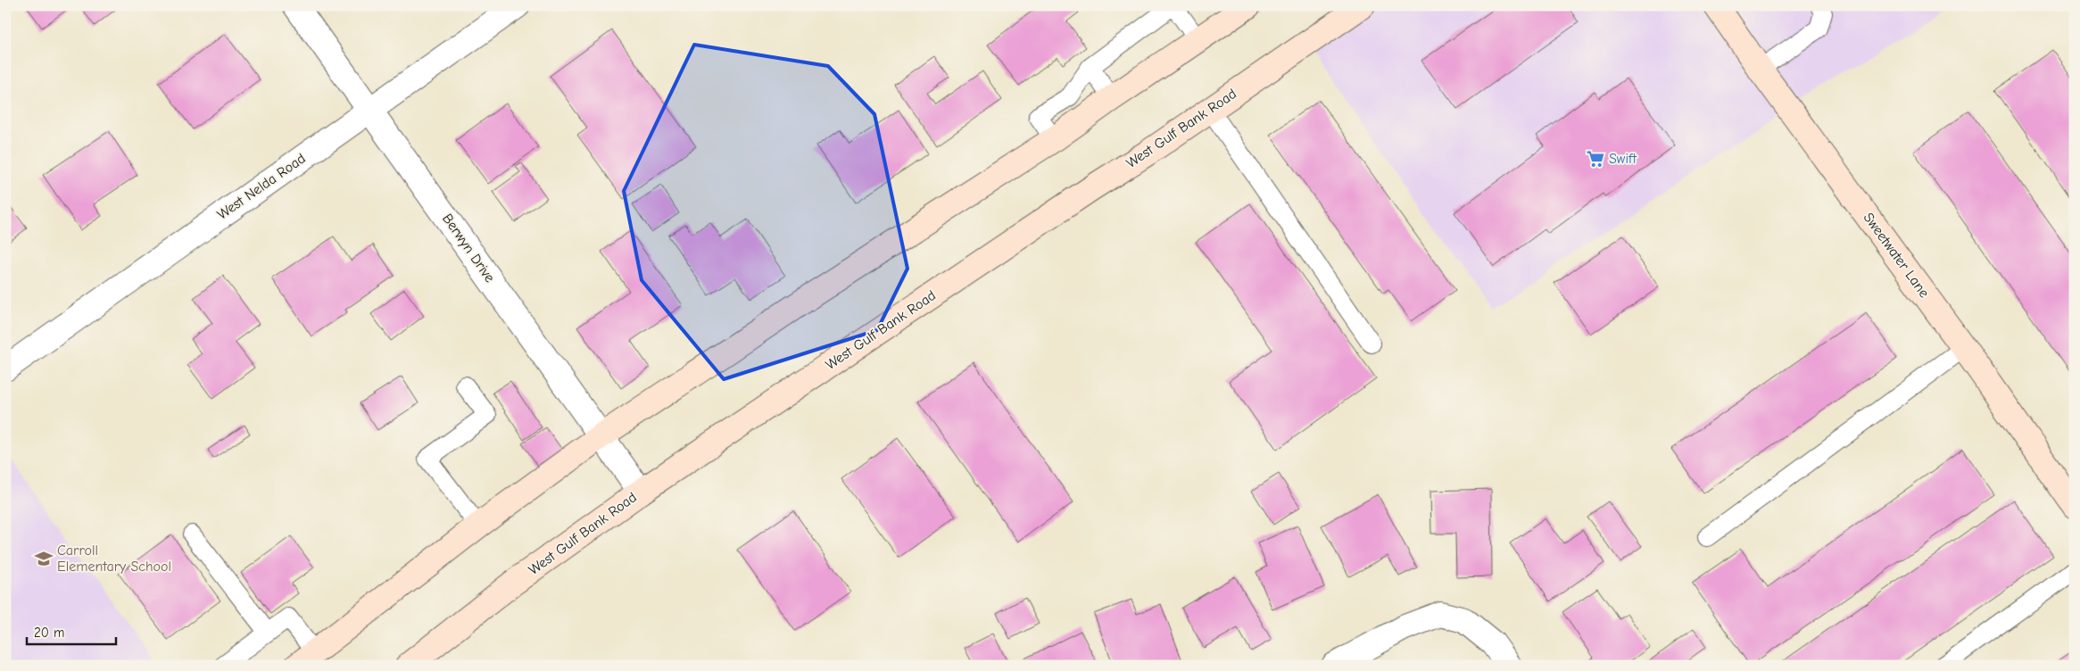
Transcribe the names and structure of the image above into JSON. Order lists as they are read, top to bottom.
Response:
{
  "streets": {
    "main road": ["West Gulf Bank Road", "Sweetwater Lane"],
    "street": ["West Nelda Road", "Berwyn Drive"]
  },
  "crossings": [
    ["West Gulf Bank Road", "Berwyn Drive"],
    ["West Nelda Road", "Berwyn Drive"]
  ],
  "places": {
    "supermarket": ["Swift"],
    "school or university": ["Carroll Elementary School"]
  },
  "scale_bar": "20 m"
}
